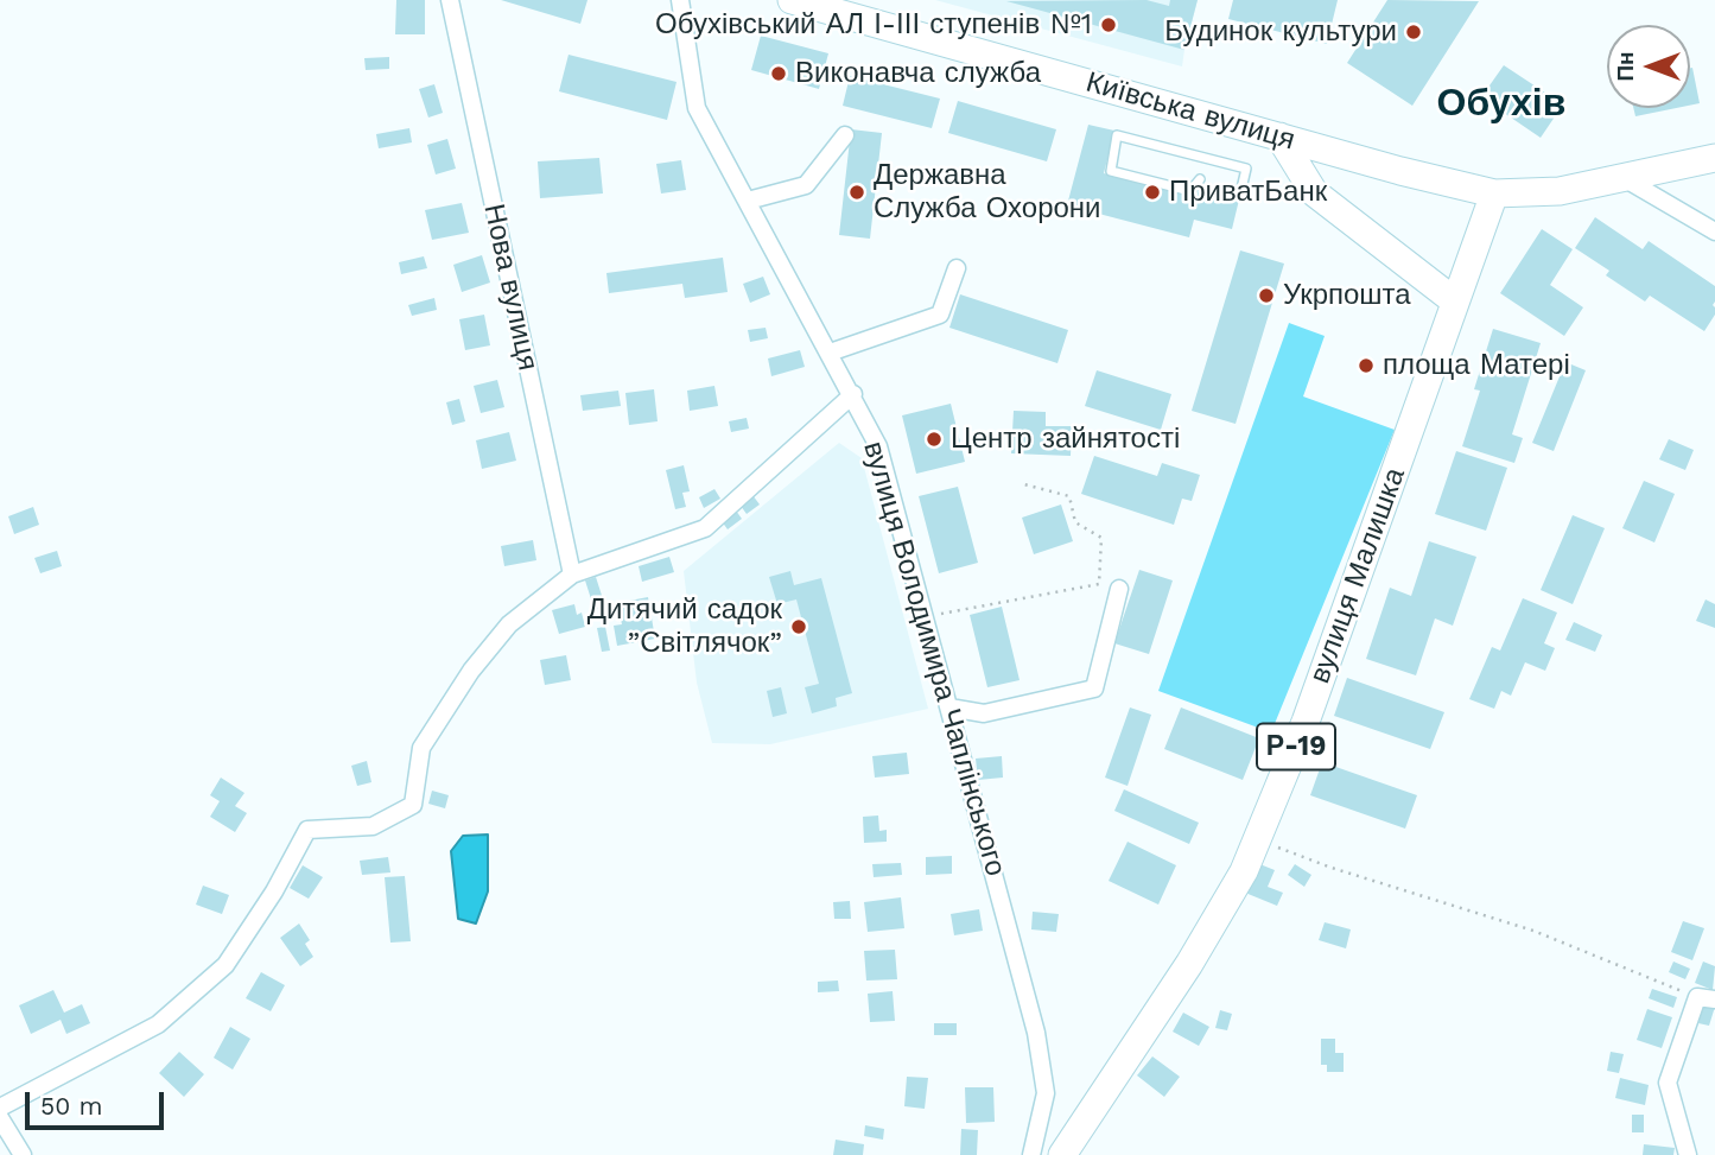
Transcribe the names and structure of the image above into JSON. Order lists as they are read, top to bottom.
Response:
{
  "streets": {
    "main road": ["Київська вулиця", "вулиця Малишка", "Р-19"],
    "street": ["Нова вулиця", "вулиця Володимира Чаплінського"]
  },
  "crossings": [
    ["Київська вулиця", "вулиця Малишка"]
  ],
  "districts": ["Обухів"],
  "places": [
    "Обухівський АЛ І-ІІІ ступенів №1",
    "Будинок культури",
    "Виконавча служба",
    "Державна Служба Охорони",
    "ПриватБанк",
    "Укрпошта",
    "площа Матері",
    "Центр зайнятості",
    "Дитячий садок ”Світлячок”"
  ],
  "scale_bar": "50 m",
  "north": "left"
}
